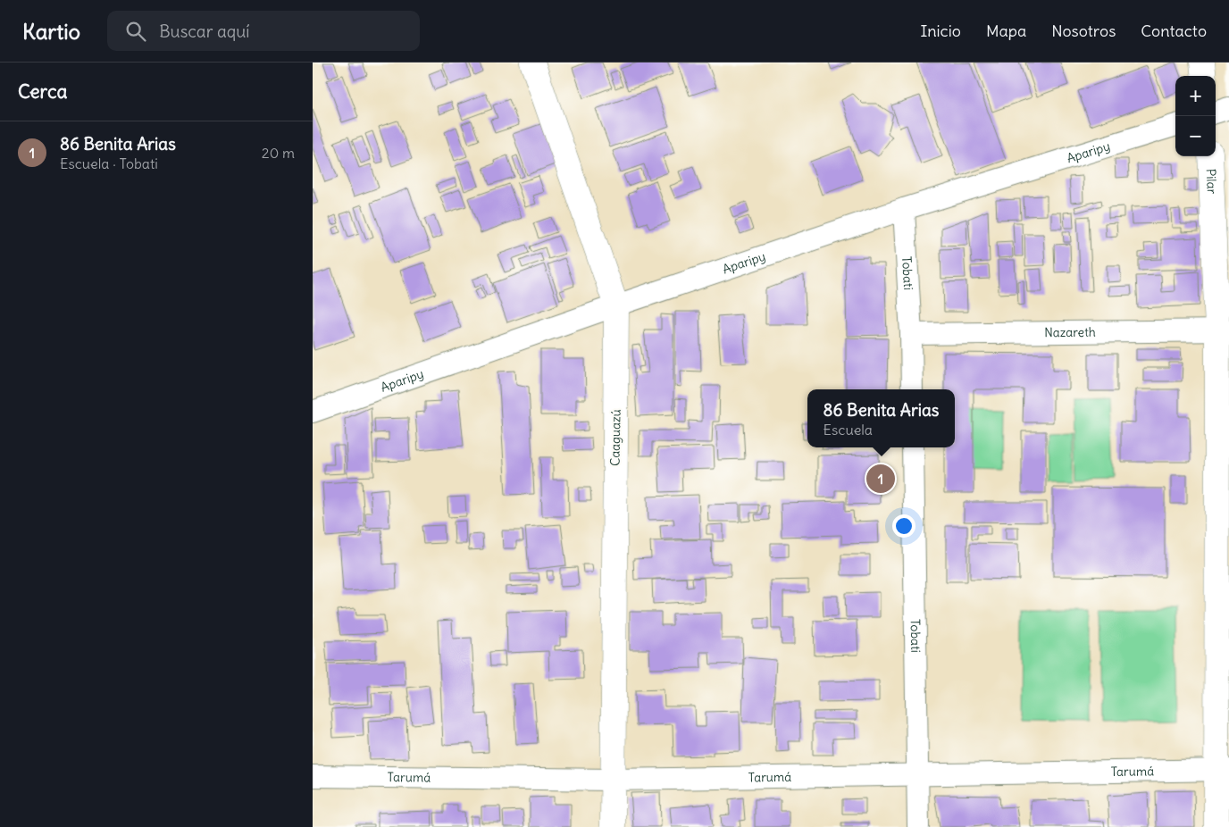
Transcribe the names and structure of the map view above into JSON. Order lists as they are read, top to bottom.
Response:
{
  "streets": {
    "street": [
      "Aparipy",
      "Pilar",
      "Tobati",
      "Nazareth",
      "Caaguazú",
      "Tarumá"
    ]
  },
  "crossings": [
    ["Aparipy", "Tobati"],
    ["Aparipy", "Caaguazú"],
    ["Pilar", "Nazareth"],
    ["Pilar", "Tarumá"],
    ["Tobati", "Nazareth"],
    ["Tobati", "Tarumá"],
    ["Caaguazú", "Tarumá"]
  ],
  "page": {
    "header": "Kartio",
    "search": "Buscar aquí",
    "nav": [
      "Inicio",
      "Mapa",
      "Nosotros",
      "Contacto"
    ],
    "heading": "Cerca",
    "map_buttons": ["+", "−"],
    "list": [
      {
        "mark": "1",
        "name": "86 Benita Arias",
        "note": "Escuela · Tobati",
        "value": "20 m"
      }
    ],
    "popup": ["86 Benita Arias", "Escuela"],
    "pins": "1"
  }
}
